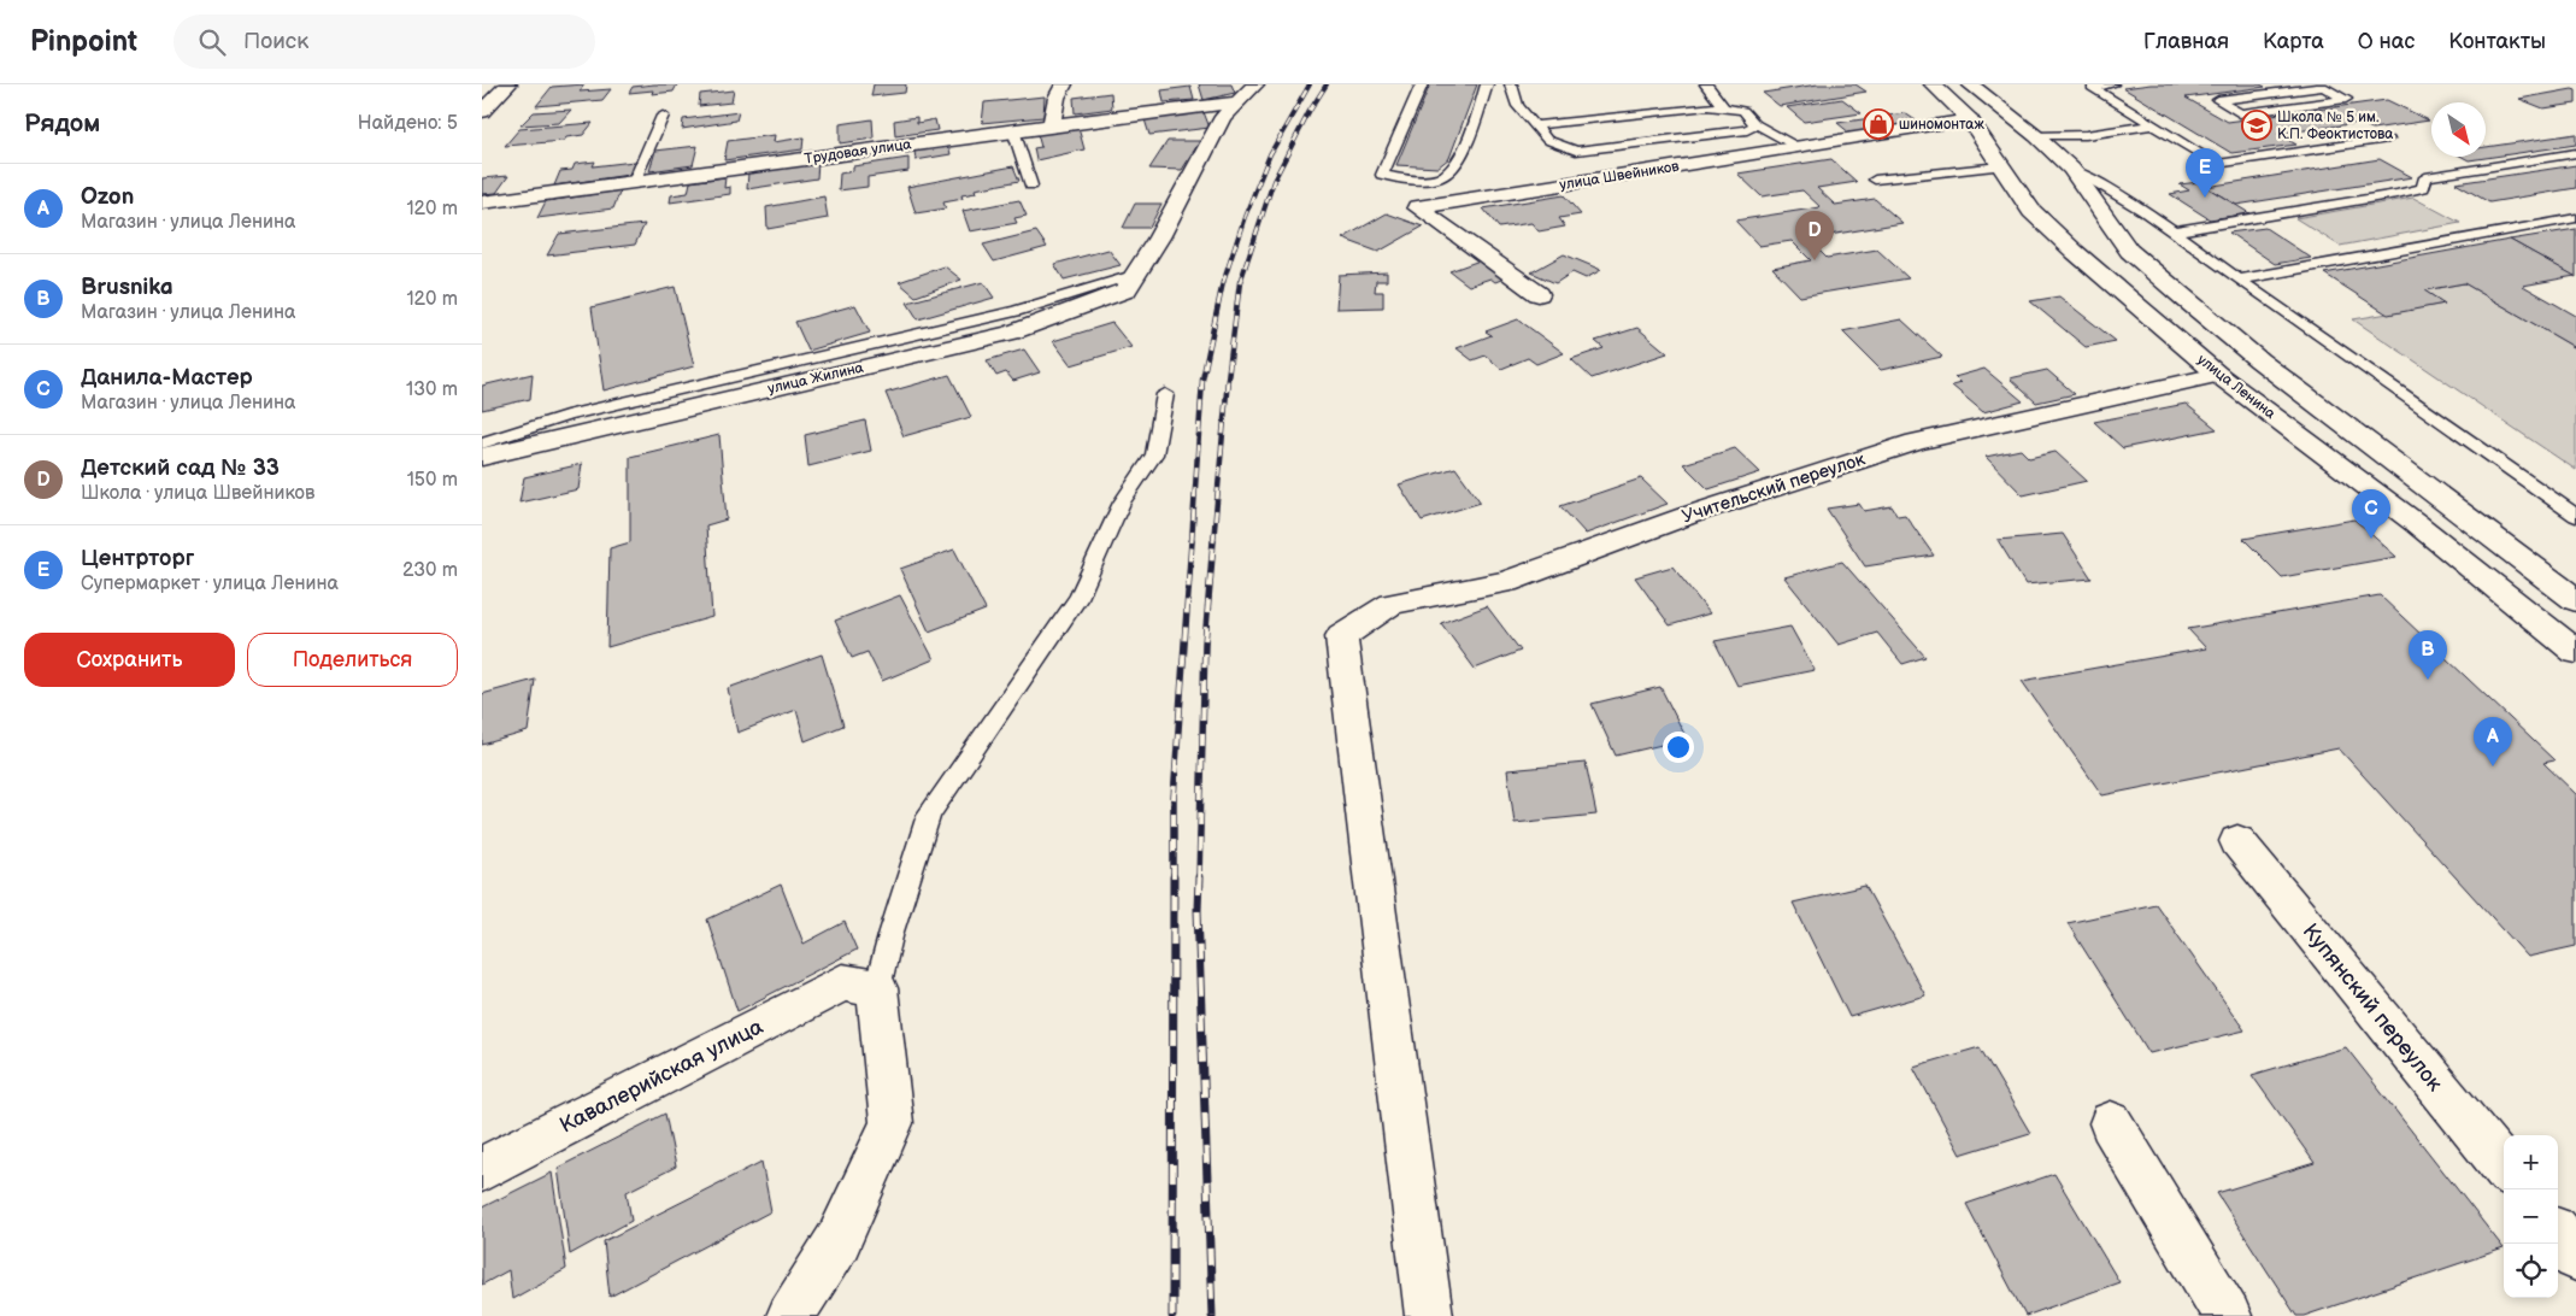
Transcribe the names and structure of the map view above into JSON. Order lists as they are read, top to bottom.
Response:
{
  "streets": {
    "street": [
      "Трудовая улица",
      "улица Швейников",
      "улица Жилина",
      "улица Ленина",
      "Учительский переулок",
      "Купянский переулок",
      "Кавалерийская улица"
    ]
  },
  "crossings": [
    ["Трудовая улица", "улица Жилина"],
    ["улица Швейников", "улица Ленина"],
    ["улица Ленина", "Учительский переулок"]
  ],
  "places": {
    "shop": ["шиномонтаж"],
    "school or university": ["Школа № 5 им. К.П. Феоктистова"]
  },
  "north": "bottom right",
  "page": {
    "header": "Pinpoint",
    "search": "Поиск",
    "nav": [
      "Главная",
      "Карта",
      "О нас",
      "Контакты"
    ],
    "heading": ["Рядом", "Найдено: 5"],
    "pins": [
      "E",
      "D",
      "C",
      "B",
      "A"
    ],
    "list": [
      {
        "mark": "A",
        "name": "Ozon",
        "note": "Магазин · улица Ленина",
        "value": "120 m"
      },
      {
        "mark": "B",
        "name": "Brusnika",
        "note": "Магазин · улица Ленина",
        "value": "120 m"
      },
      {
        "mark": "C",
        "name": "Данила-Мастер",
        "note": "Магазин · улица Ленина",
        "value": "130 m"
      },
      {
        "mark": "D",
        "name": "Детский сад № 33",
        "note": "Школа · улица Швейников",
        "value": "150 m"
      },
      {
        "mark": "E",
        "name": "Центрторг",
        "note": "Супермаркет · улица Ленина",
        "value": "230 m"
      }
    ],
    "buttons": ["Сохранить", "Поделиться"],
    "map_buttons": ["+", "−"]
  }
}
